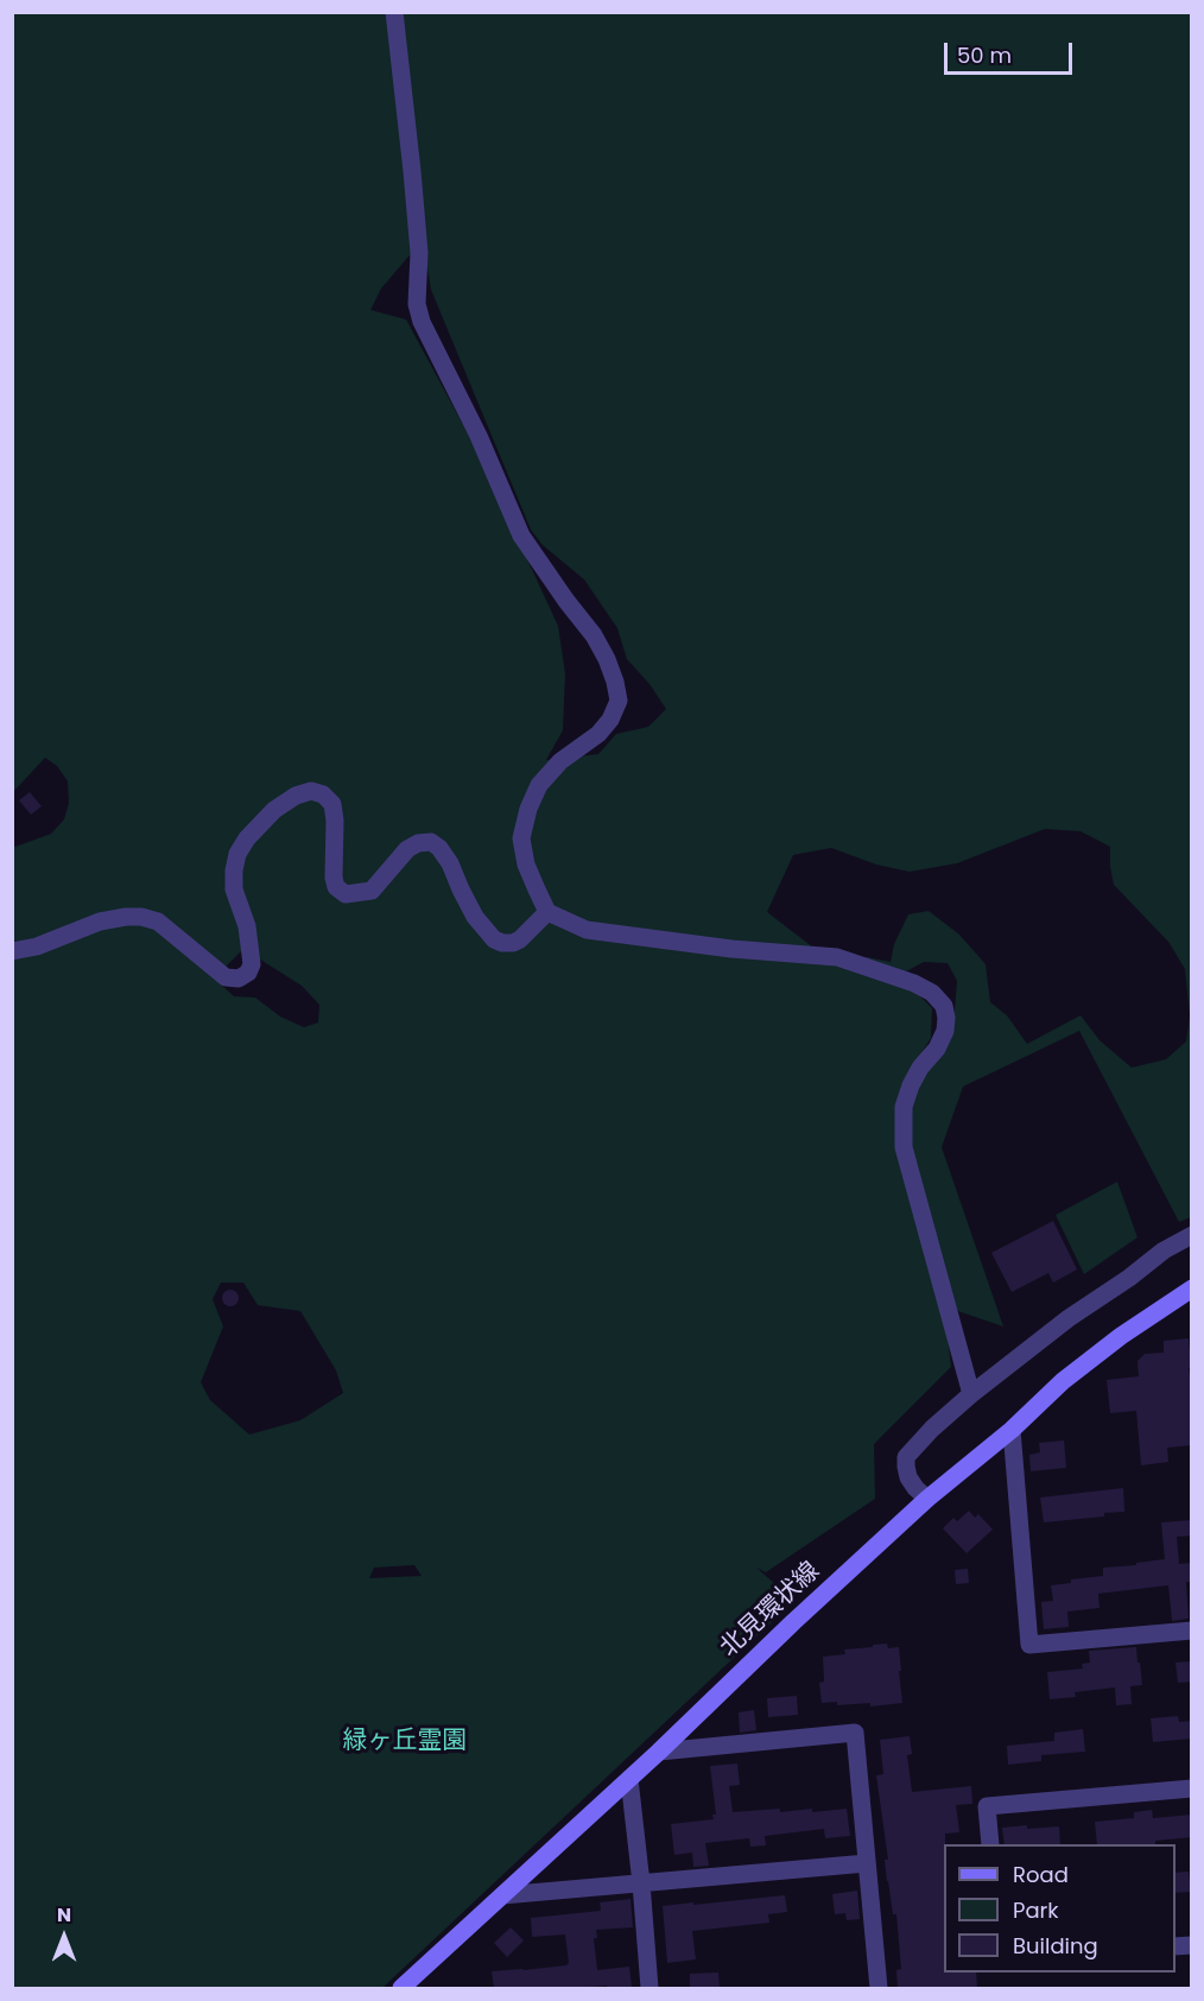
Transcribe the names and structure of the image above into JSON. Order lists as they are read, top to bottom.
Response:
{
  "streets": {
    "main road": ["北見環状線"]
  },
  "parks": ["緑ヶ丘霊園"],
  "legend": ["Road", "Park", "Building"],
  "scale_bar": "50 m",
  "north": "top"
}
